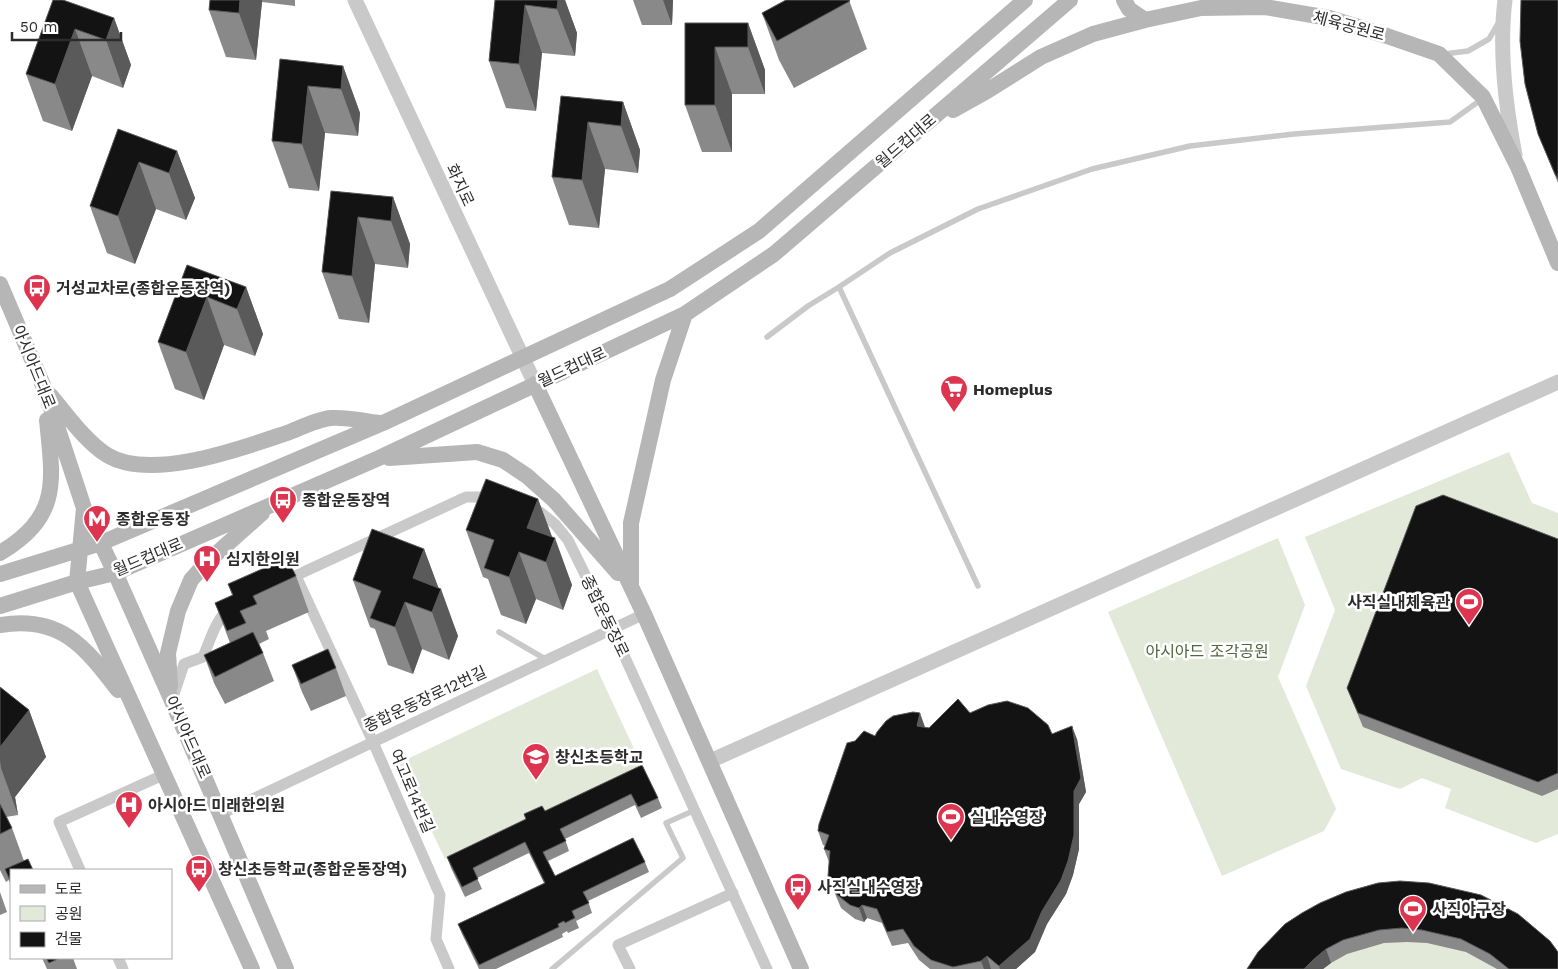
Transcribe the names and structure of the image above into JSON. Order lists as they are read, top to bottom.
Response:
{
  "streets": {
    "main road": ["체육공원로", "월드컵대로", "아시아드대로"],
    "street": [
      "화지로",
      "종합운동장로",
      "종합운동장로12번길",
      "여고로14번길"
    ]
  },
  "crossings": [
    ["체육공원로", "월드컵대로"],
    ["월드컵대로", "화지로"],
    ["월드컵대로", "아시아드대로"],
    ["아시아드대로", "종합운동장로12번길"],
    ["종합운동장로", "종합운동장로12번길"],
    ["종합운동장로12번길", "여고로14번길"]
  ],
  "parks": ["아시아드 조각공원"],
  "places": {
    "bus stop": [
      "거성교차로(종합운동장역)",
      "종합운동장역",
      "창신초등학교(종합운동장역)",
      "사직실내수영장"
    ],
    "supermarket": ["Homeplus"],
    "metro station": ["종합운동장"],
    "hospital": ["심지한의원", "아시아드 미래한의원"],
    "sports": ["사직실내체육관", "실내수영장", "사직야구장"],
    "school or university": ["창신초등학교"]
  },
  "legend": ["도로", "공원", "건물"],
  "scale_bar": "50 m"
}
